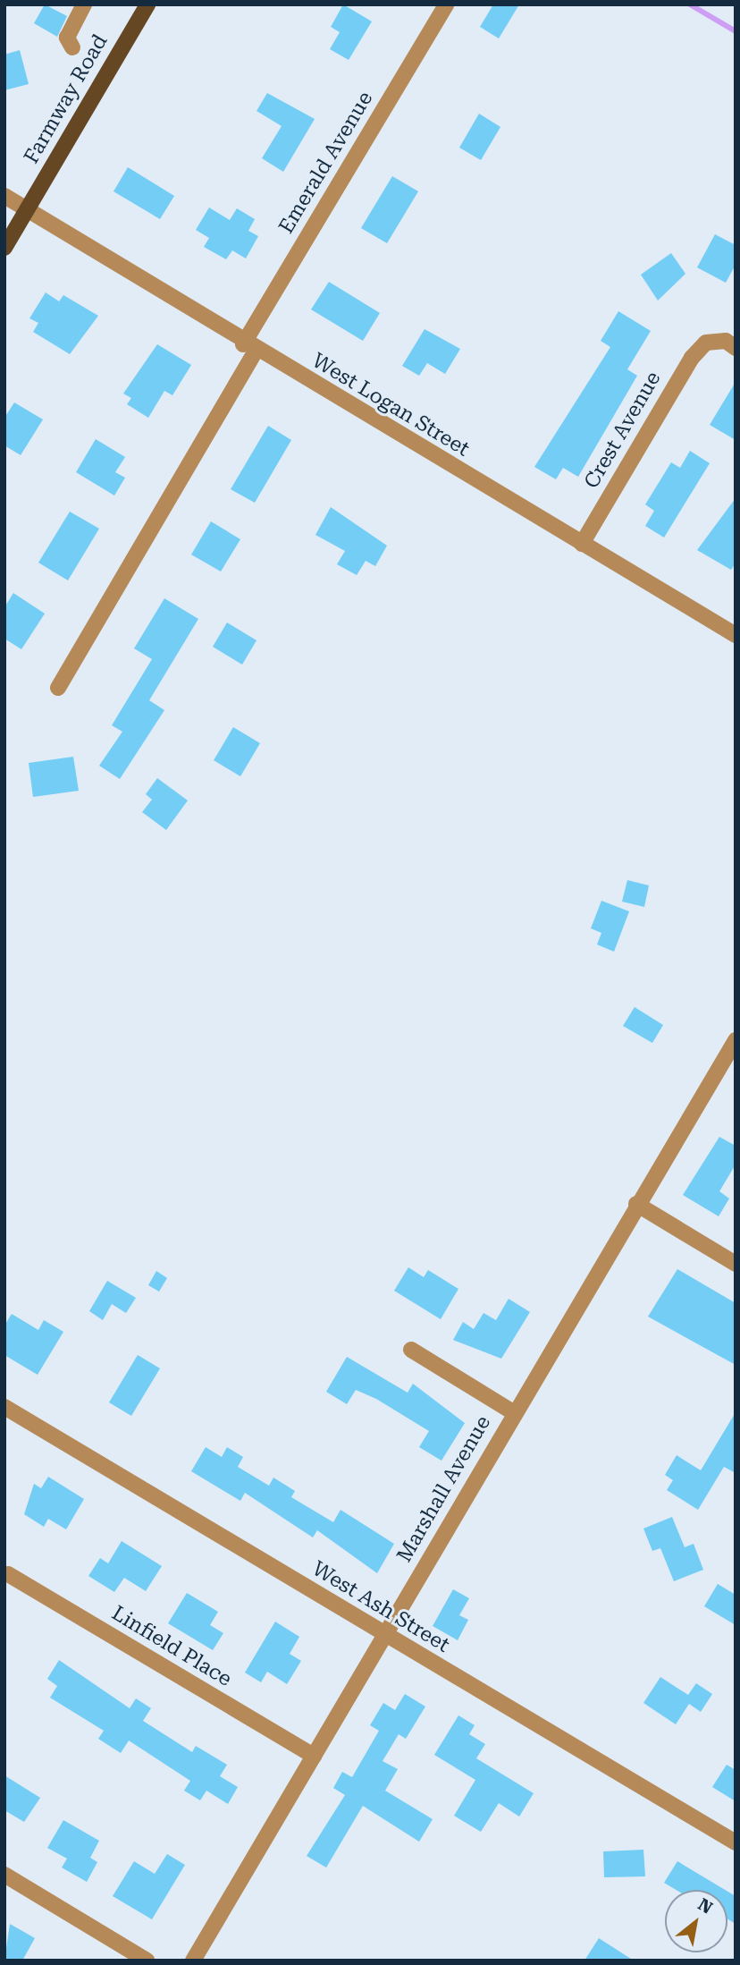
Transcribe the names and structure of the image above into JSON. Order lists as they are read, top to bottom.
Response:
{
  "streets": {
    "main road": ["Farmway Road"],
    "street": [
      "Emerald Avenue",
      "West Logan Street",
      "Crest Avenue",
      "Marshall Avenue",
      "West Ash Street",
      "Linfield Place"
    ]
  },
  "crossings": [
    ["Farmway Road", "West Logan Street"],
    ["Emerald Avenue", "West Logan Street"],
    ["West Logan Street", "Crest Avenue"],
    ["Marshall Avenue", "West Ash Street"],
    ["Marshall Avenue", "Linfield Place"]
  ],
  "north": "top right"
}
